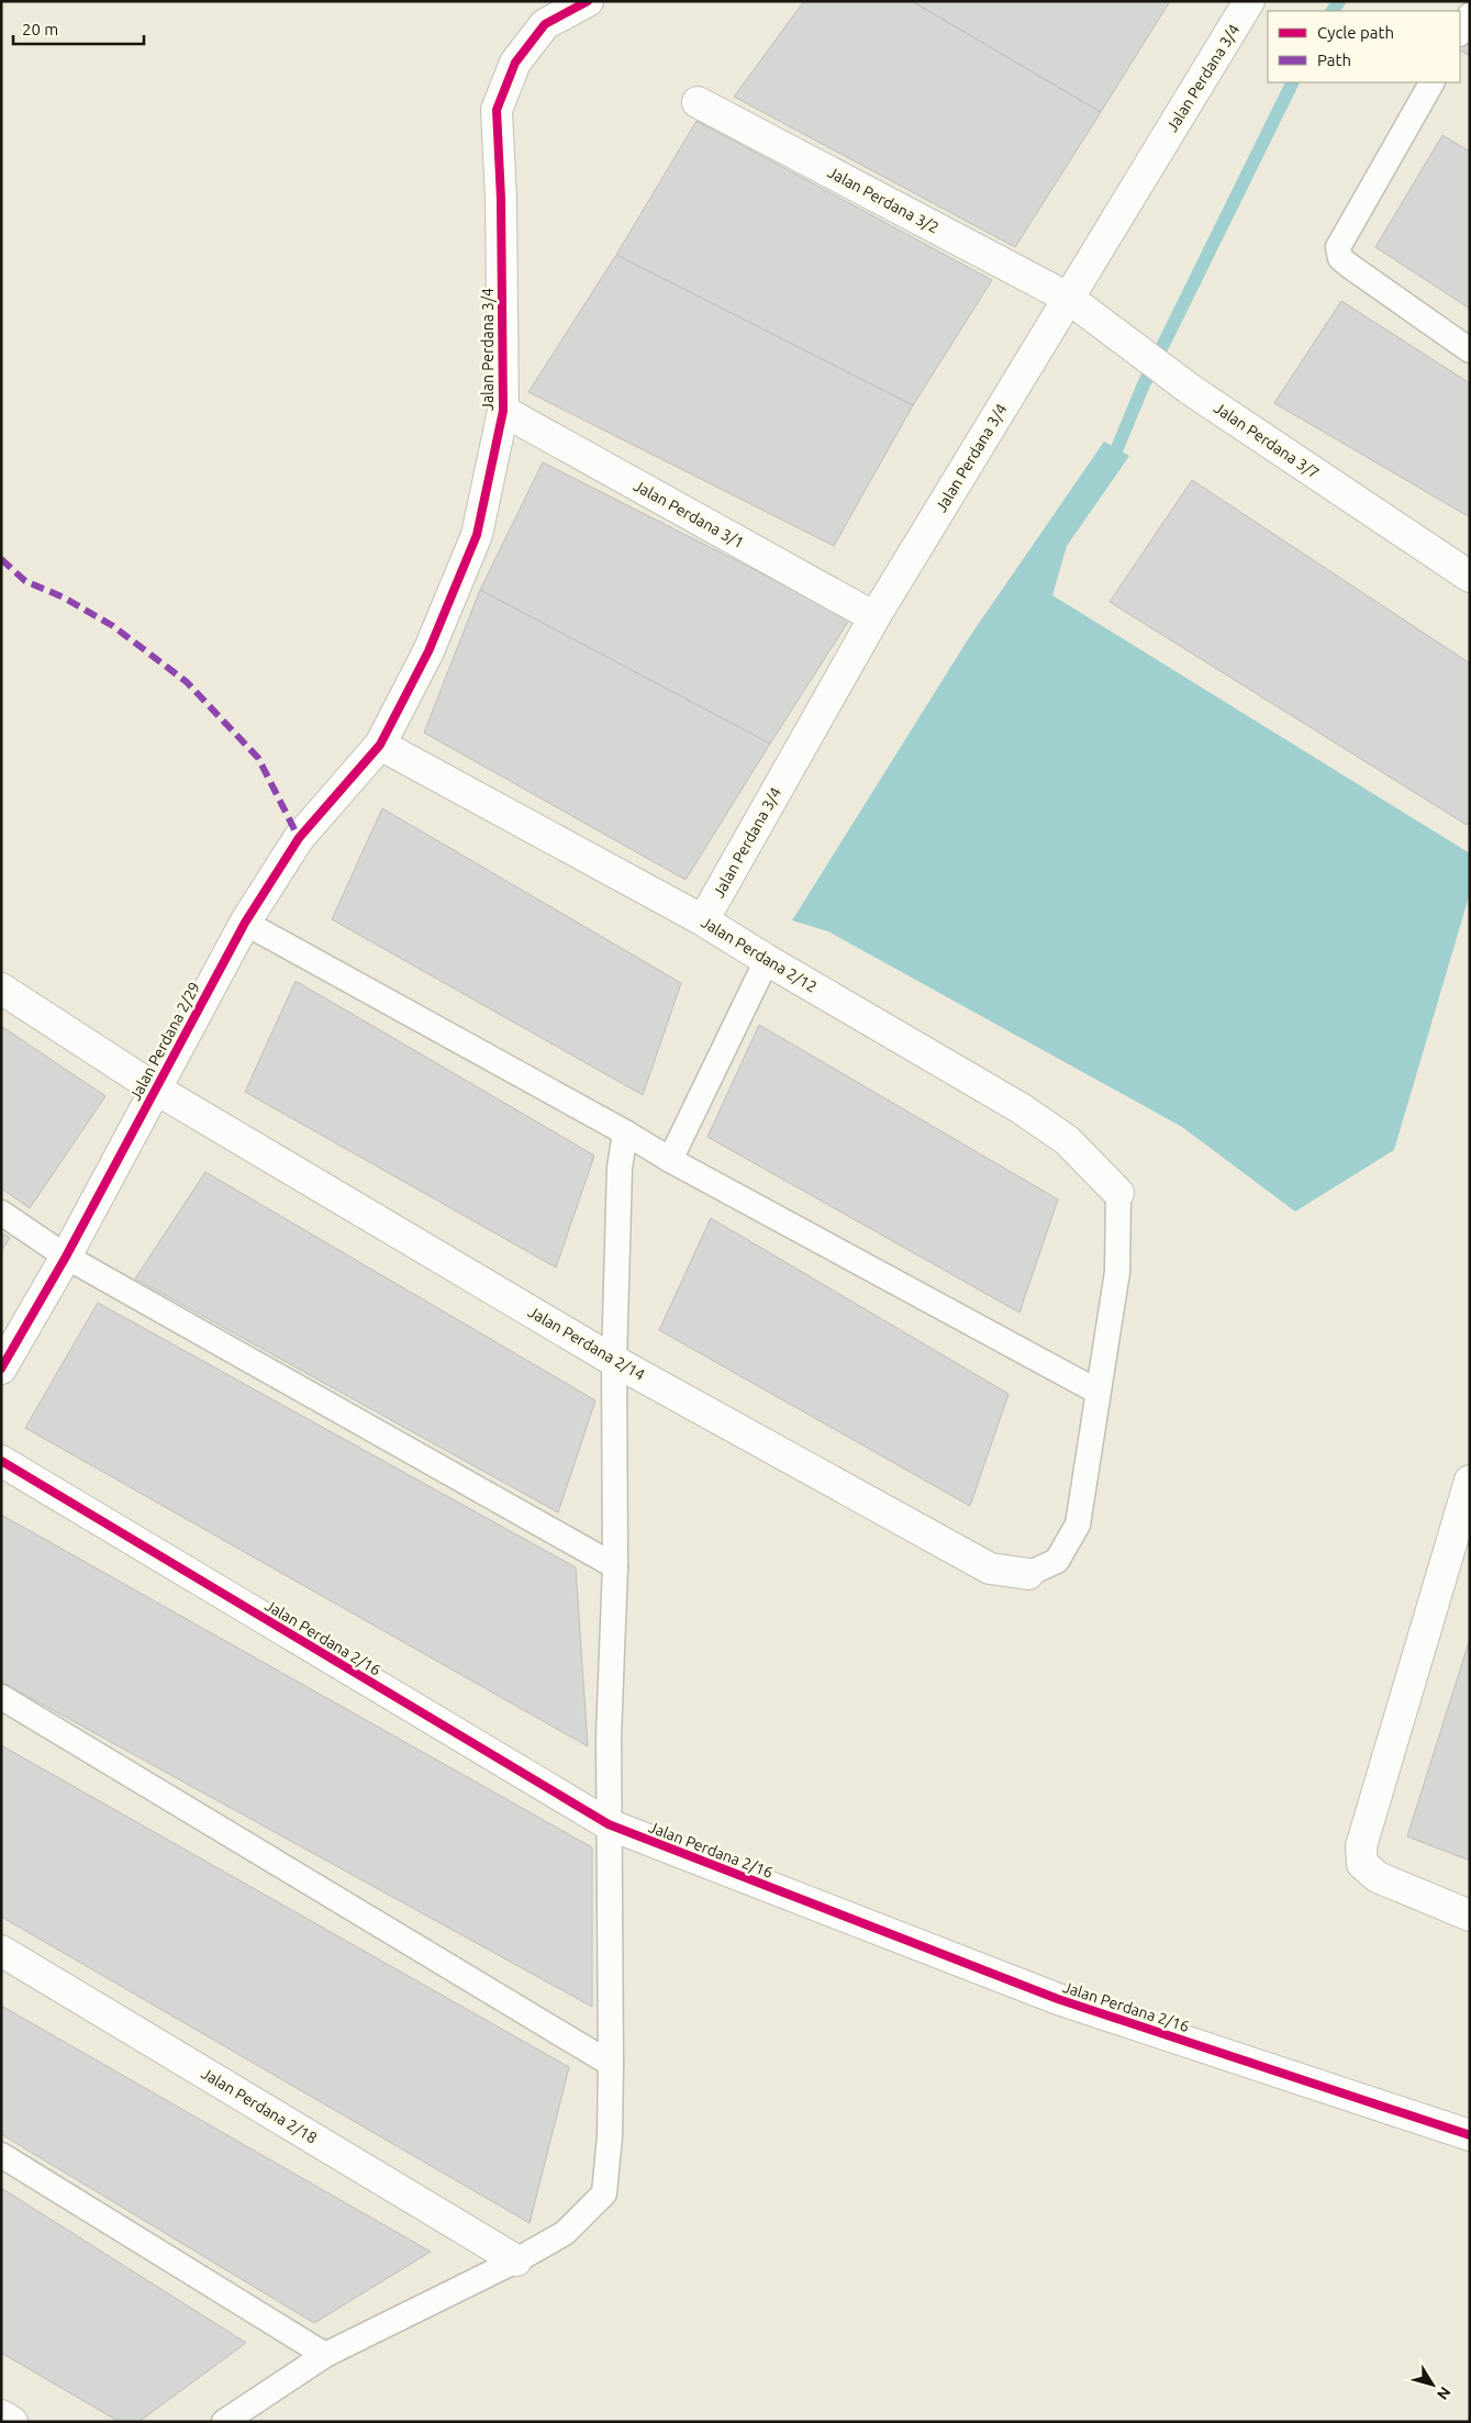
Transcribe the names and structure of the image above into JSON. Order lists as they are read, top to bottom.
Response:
{
  "streets": {
    "street": [
      "Jalan Perdana 3/4",
      "Jalan Perdana 3/2",
      "Jalan Perdana 3/7",
      "Jalan Perdana 3/1",
      "Jalan Perdana 2/12",
      "Jalan Perdana 2/29",
      "Jalan Perdana 2/14",
      "Jalan Perdana 2/16",
      "Jalan Perdana 2/18"
    ]
  },
  "crossings": [
    ["Jalan Perdana 3/4", "Jalan Perdana 3/2"],
    ["Jalan Perdana 3/4", "Jalan Perdana 3/7"],
    ["Jalan Perdana 3/4", "Jalan Perdana 3/1"],
    ["Jalan Perdana 3/4", "Jalan Perdana 2/12"],
    ["Jalan Perdana 3/4", "Jalan Perdana 2/29"],
    ["Jalan Perdana 3/2", "Jalan Perdana 3/7"],
    ["Jalan Perdana 2/12", "Jalan Perdana 2/29"],
    ["Jalan Perdana 2/29", "Jalan Perdana 2/14"]
  ],
  "legend": ["Cycle path", "Path"],
  "scale_bar": "20 m",
  "north": "bottom right"
}
